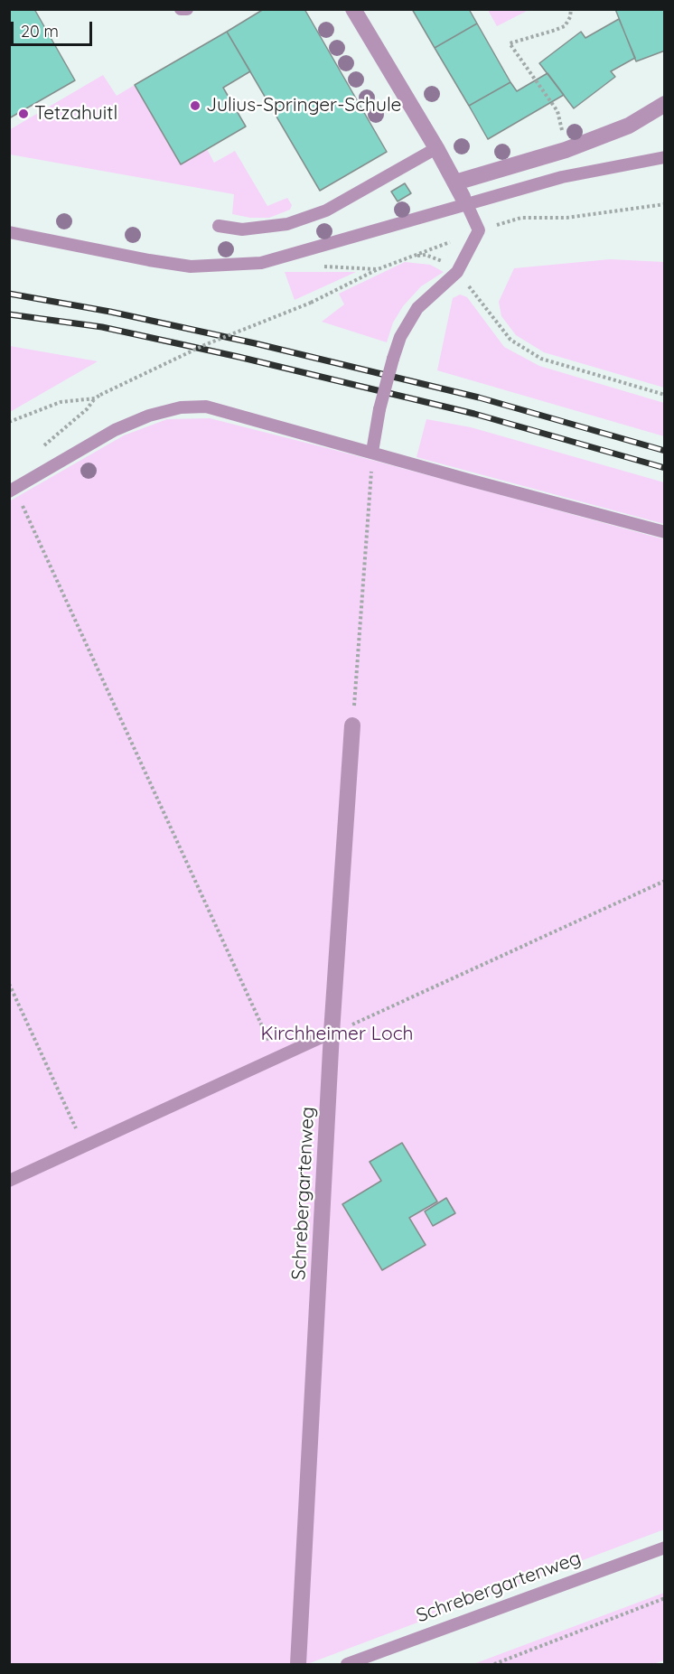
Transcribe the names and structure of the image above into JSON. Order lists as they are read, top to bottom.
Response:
{
  "streets": {
    "street": ["Schrebergartenweg"]
  },
  "parks": ["Kirchheimer Loch"],
  "places": ["Julius-Springer-Schule", "Tetzahuitl"],
  "scale_bar": "20 m"
}
